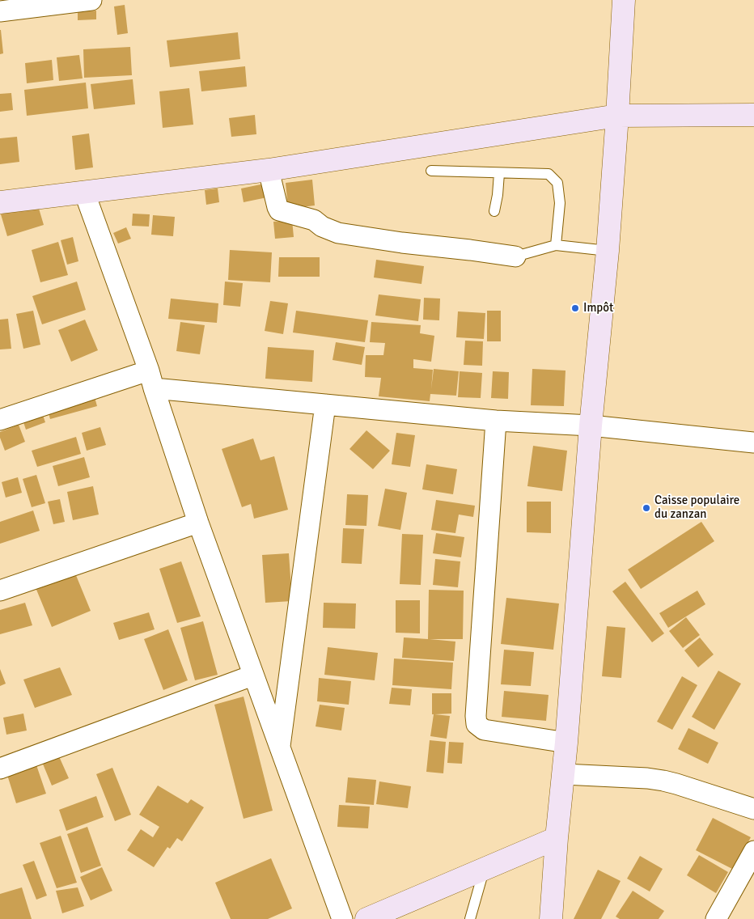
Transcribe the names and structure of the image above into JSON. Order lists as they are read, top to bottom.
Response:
{
  "places": ["Impôt", "Caisse populaire du zanzan"]
}
